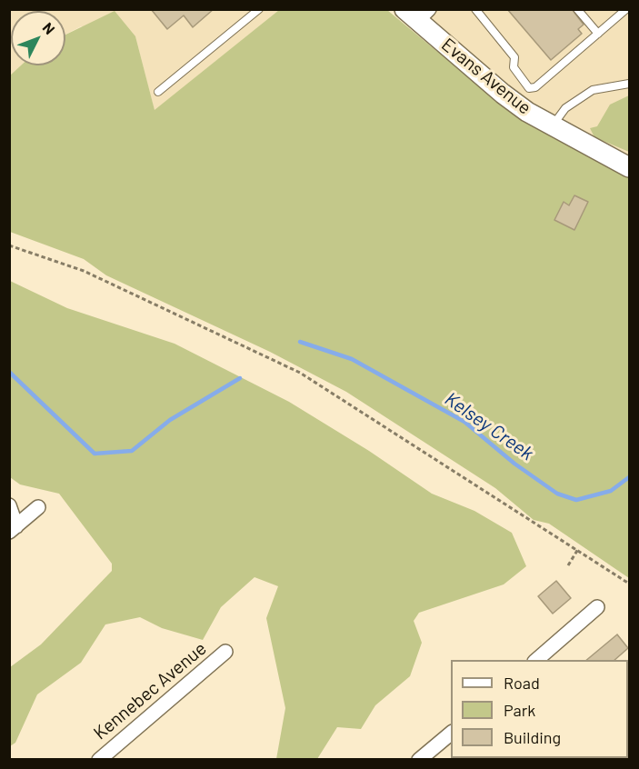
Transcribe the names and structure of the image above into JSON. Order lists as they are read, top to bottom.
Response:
{
  "streets": {
    "street": ["Evans Avenue", "Kennebec Avenue"]
  },
  "water": ["Kelsey Creek"],
  "legend": ["Road", "Park", "Building"],
  "north": "top right"
}
